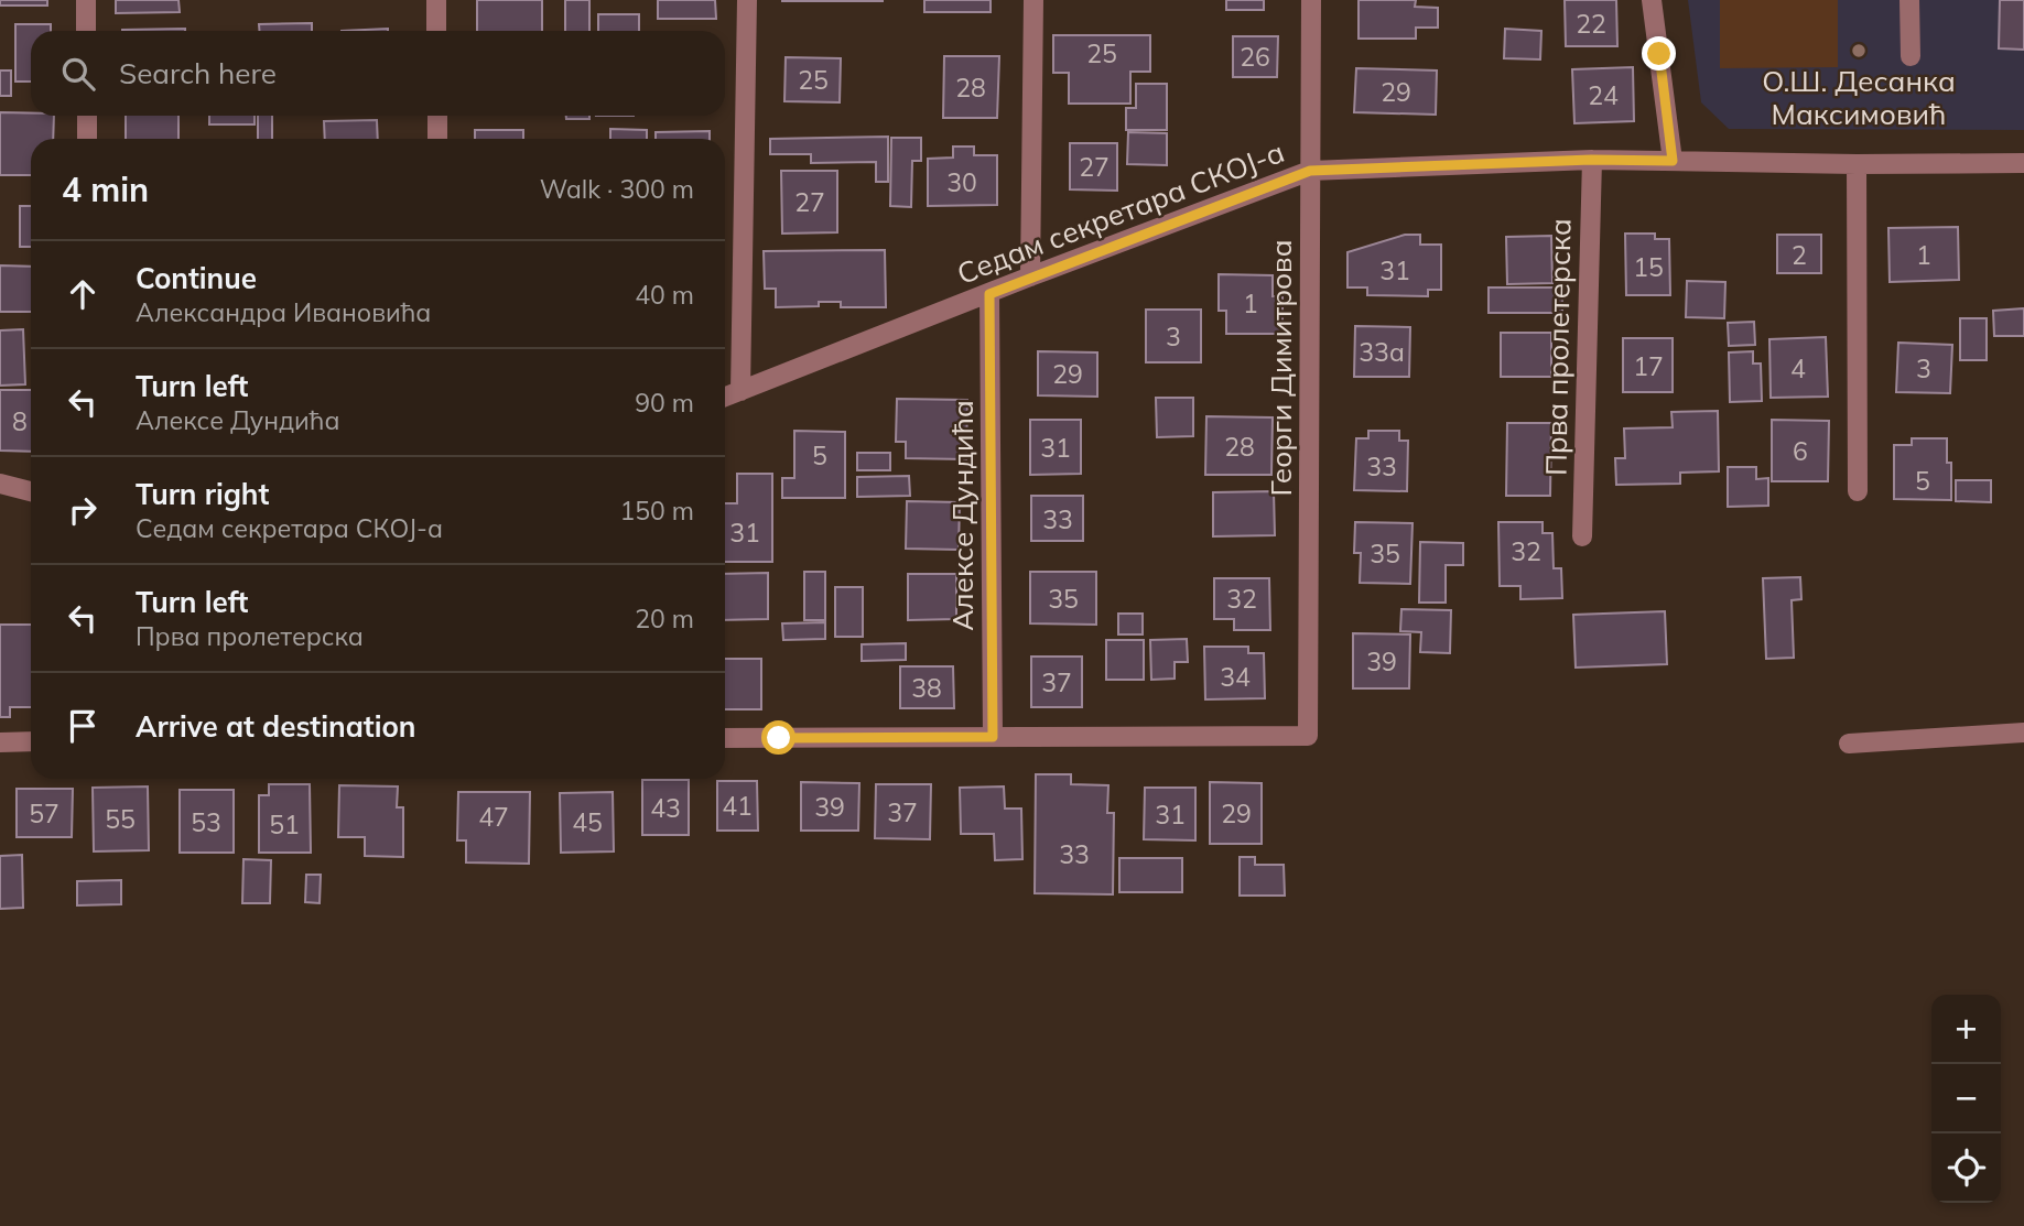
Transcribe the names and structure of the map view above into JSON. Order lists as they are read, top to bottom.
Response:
{
  "streets": {
    "street": [
      "Седам секретара СКОЈ-а",
      "Прва пролетерска",
      "Георги Димитрова",
      "Алексе Дундића"
    ]
  },
  "crossings": [
    ["Седам секретара СКОЈ-а", "Прва пролетерска"],
    ["Седам секретара СКОЈ-а", "Георги Димитрова"],
    ["Седам секретара СКОЈ-а", "Алексе Дундића"],
    ["Георги Димитрова", "Алексе Дундића"]
  ],
  "places": ["О.Ш. Десанка Максимовић"],
  "house_numbers": [
    "22",
    "25",
    "26",
    "25",
    "28",
    "29",
    "24",
    "27",
    "30",
    "27",
    "2",
    "1",
    "15",
    "31",
    "1",
    "3",
    "33a",
    "17",
    "4",
    "3",
    "29",
    "8",
    "28",
    "31",
    "6",
    "5",
    "33",
    "5",
    "33",
    "31",
    "32",
    "35",
    "35",
    "32",
    "39",
    "34",
    "37",
    "38",
    "41",
    "39",
    "43",
    "37",
    "57",
    "29",
    "31",
    "47",
    "55",
    "53",
    "45",
    "51",
    "33"
  ],
  "page": {
    "search": "Search here",
    "heading": ["4 min", "Walk · 300 m"],
    "list": [
      ["Continue", "Александра Ивановића", "40 m"],
      ["Turn left", "Алексе Дундића", "90 m"],
      ["Turn right", "Седам секретара СКОЈ-а", "150 m"],
      ["Turn left", "Прва пролетерска", "20 m"],
      "Arrive at destination"
    ],
    "map_buttons": ["+", "−"]
  }
}
